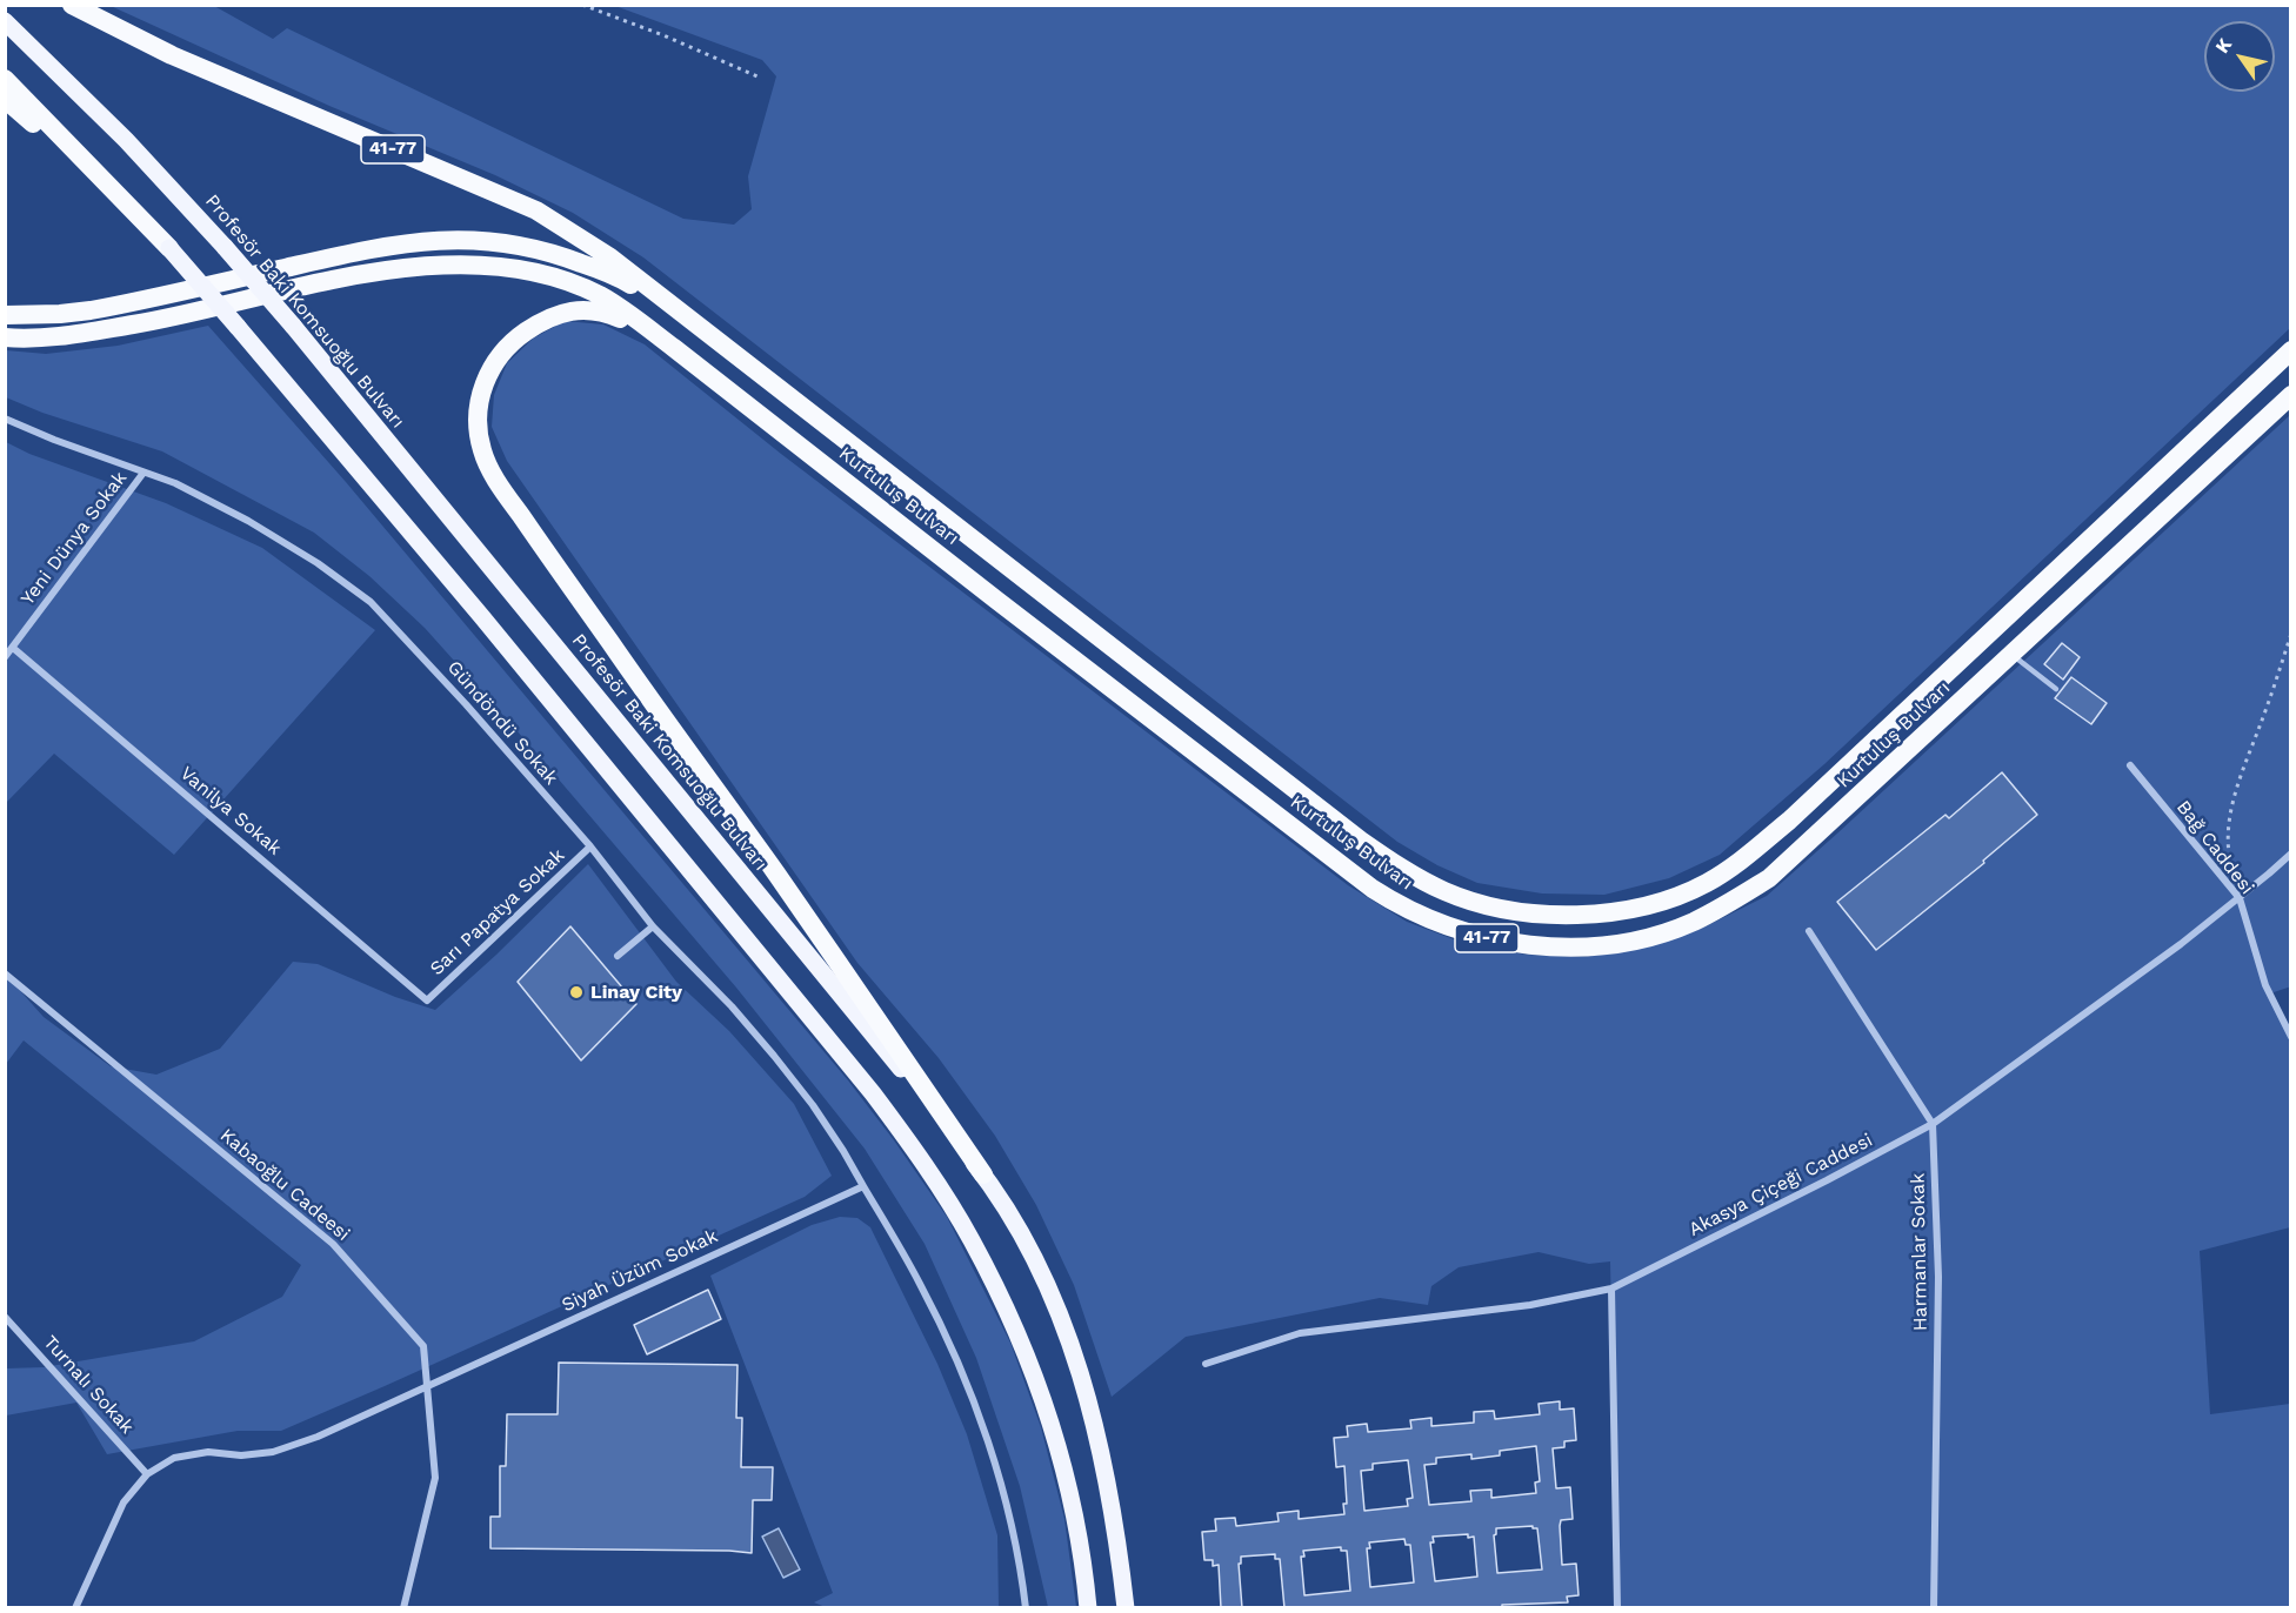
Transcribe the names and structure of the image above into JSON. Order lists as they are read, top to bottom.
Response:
{
  "streets": {
    "highway": ["41-77", "Kurtuluş Bulvarı"],
    "main road": ["Profesör Baki Komsuoğlu Bulvarı"],
    "street": [
      "Yeni Dünya Sokak",
      "Gündöndü Sokak",
      "Vanilya Sokak",
      "Bağ Caddesi",
      "Sarı Papatya Sokak",
      "Kabaoğlu Cadeesi",
      "Akasya Çiçeği Caddesi",
      "Harmanlar Sokak",
      "Siyah Üzüm Sokak",
      "Turnalı Sokak"
    ]
  },
  "crossings": [
    ["41-77", "Kurtuluş Bulvarı"],
    ["Yeni Dünya Sokak", "Gündöndü Sokak"],
    ["Yeni Dünya Sokak", "Vanilya Sokak"],
    ["Gündöndü Sokak", "Sarı Papatya Sokak"],
    ["Gündöndü Sokak", "Siyah Üzüm Sokak"],
    ["Vanilya Sokak", "Sarı Papatya Sokak"],
    ["Bağ Caddesi", "Akasya Çiçeği Caddesi"],
    ["Kabaoğlu Cadeesi", "Siyah Üzüm Sokak"],
    ["Akasya Çiçeği Caddesi", "Harmanlar Sokak"],
    ["Siyah Üzüm Sokak", "Turnalı Sokak"]
  ],
  "places": ["Linay City"],
  "north": "top left"
}
